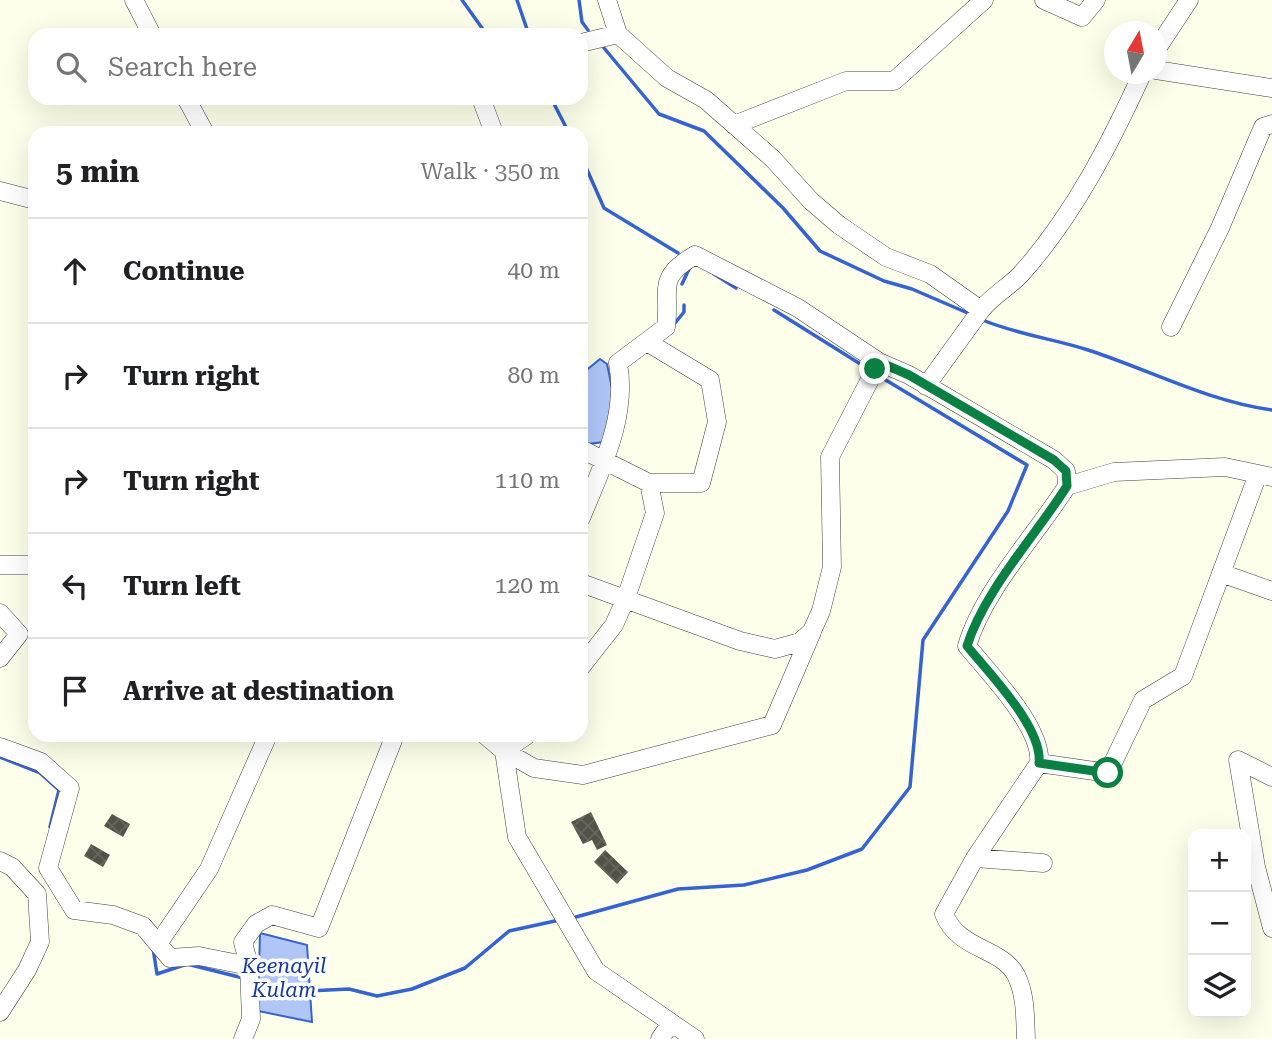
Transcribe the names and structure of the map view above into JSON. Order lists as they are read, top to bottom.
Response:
{
  "water": ["Keenayil Kulam"],
  "north": "top",
  "page": {
    "search": "Search here",
    "heading": ["5 min", "Walk · 350 m"],
    "list": [
      ["Continue", "40 m"],
      ["Turn right", "80 m"],
      ["Turn right", "110 m"],
      ["Turn left", "120 m"],
      "Arrive at destination"
    ],
    "map_buttons": ["+", "−"]
  }
}
